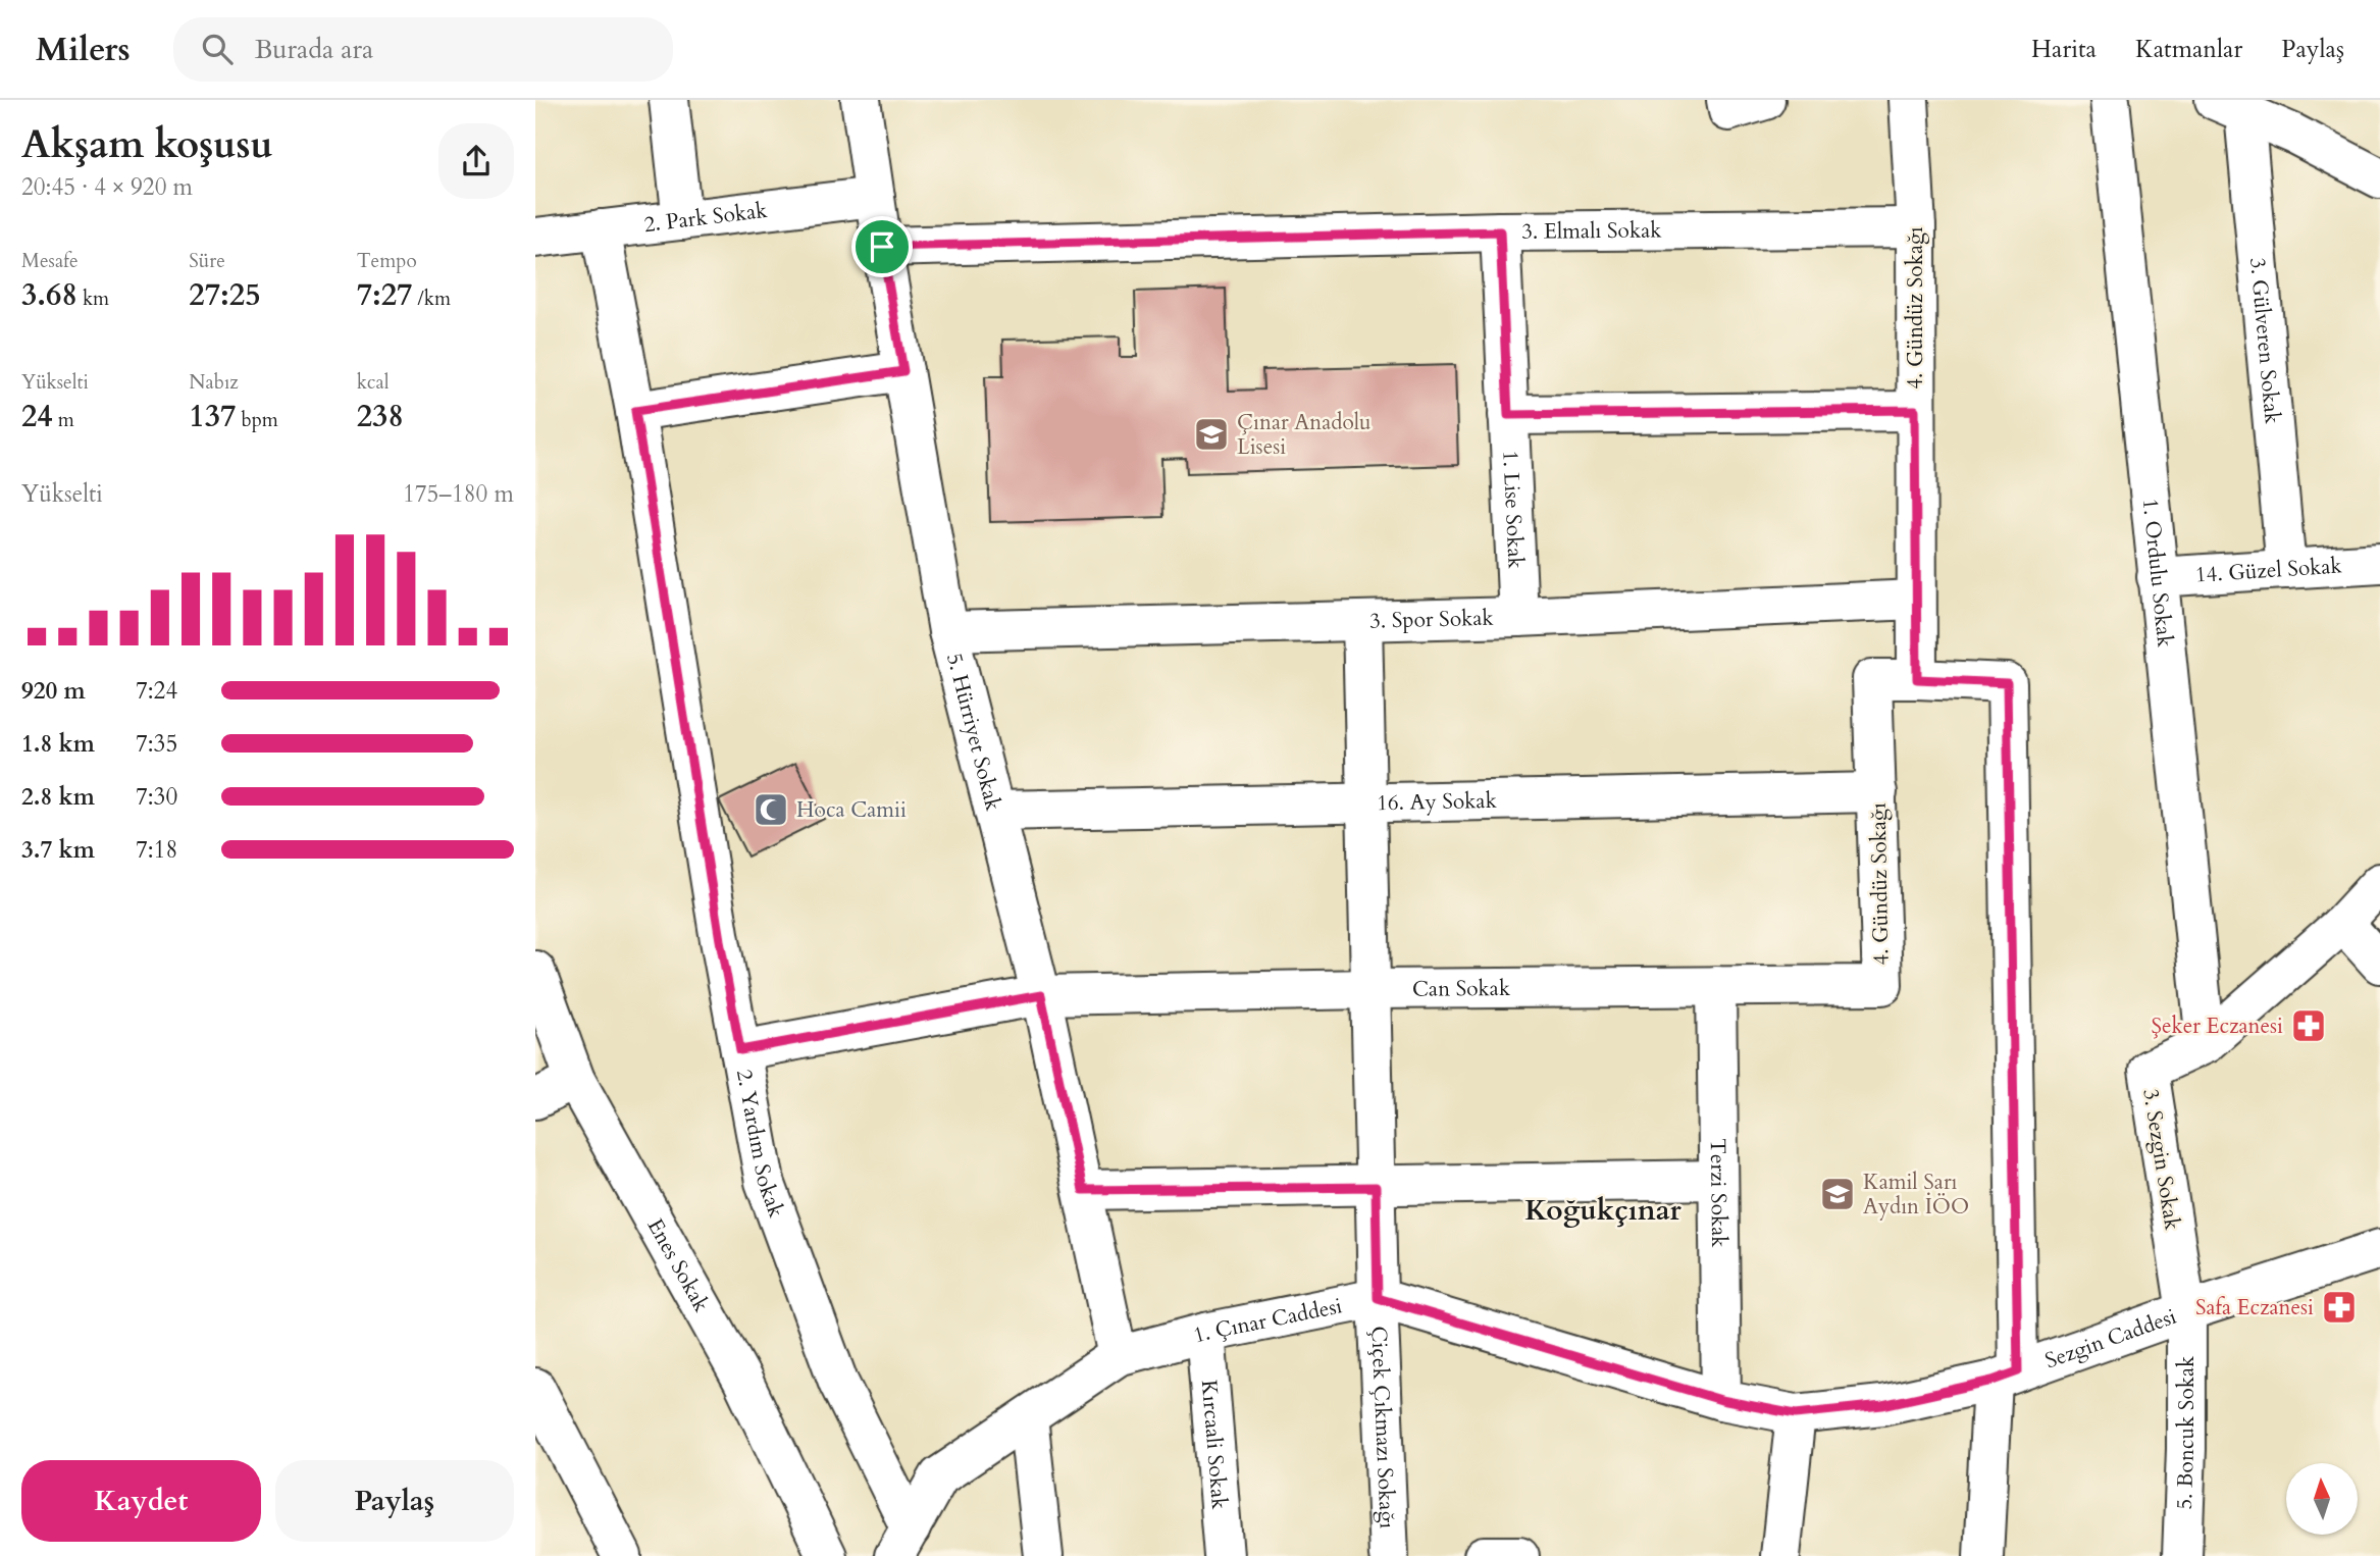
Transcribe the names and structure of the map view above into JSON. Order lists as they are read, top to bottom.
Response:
{
  "streets": {
    "street": [
      "2. Park Sokak",
      "3. Elmalı Sokak",
      "4. Gündüz Sokağı",
      "3. Gülveren Sokak",
      "1. Lise Sokak",
      "14. Güzel Sokak",
      "1. Ordulu Sokak",
      "3. Spor Sokak",
      "5. Hürriyet Sokak",
      "16. Ay Sokak",
      "Can Sokak",
      "2. Yardım Sokak",
      "3. Sezgin Sokak",
      "Terzi Sokak",
      "Enes Sokak",
      "1. Çınar Caddesi",
      "Sezgin Caddesi",
      "Çiçek Çıkmazı Sokağı",
      "5. Boncuk Sokak",
      "Kırcaali Sokak"
    ]
  },
  "crossings": [
    ["2. Park Sokak", "5. Hürriyet Sokak"],
    ["2. Park Sokak", "2. Yardım Sokak"],
    ["3. Elmalı Sokak", "4. Gündüz Sokağı"],
    ["3. Elmalı Sokak", "1. Lise Sokak"],
    ["3. Elmalı Sokak", "5. Hürriyet Sokak"],
    ["4. Gündüz Sokağı", "3. Spor Sokak"],
    ["4. Gündüz Sokağı", "16. Ay Sokak"],
    ["4. Gündüz Sokağı", "Can Sokak"],
    ["3. Gülveren Sokak", "14. Güzel Sokak"],
    ["1. Lise Sokak", "3. Spor Sokak"],
    ["14. Güzel Sokak", "1. Ordulu Sokak"],
    ["1. Ordulu Sokak", "3. Sezgin Sokak"],
    ["3. Spor Sokak", "5. Hürriyet Sokak"],
    ["3. Spor Sokak", "Çiçek Çıkmazı Sokağı"],
    ["5. Hürriyet Sokak", "16. Ay Sokak"],
    ["5. Hürriyet Sokak", "Can Sokak"],
    ["5. Hürriyet Sokak", "1. Çınar Caddesi"],
    ["16. Ay Sokak", "Çiçek Çıkmazı Sokağı"],
    ["Can Sokak", "2. Yardım Sokak"],
    ["Can Sokak", "Terzi Sokak"],
    ["Can Sokak", "Çiçek Çıkmazı Sokağı"],
    ["2. Yardım Sokak", "1. Çınar Caddesi"],
    ["3. Sezgin Sokak", "Sezgin Caddesi"],
    ["3. Sezgin Sokak", "5. Boncuk Sokak"],
    ["Terzi Sokak", "1. Çınar Caddesi"],
    ["1. Çınar Caddesi", "Sezgin Caddesi"],
    ["1. Çınar Caddesi", "Çiçek Çıkmazı Sokağı"],
    ["1. Çınar Caddesi", "Kırcaali Sokak"],
    ["Sezgin Caddesi", "5. Boncuk Sokak"]
  ],
  "districts": ["Koğukçınar"],
  "places": {
    "school or university": ["Çınar Anadolu Lisesi", "Kamil Sarı Aydın İÖO"],
    "mosque": ["Hoca Camii"],
    "pharmacy": ["Şeker Eczanesi", "Safa Eczanesi"]
  },
  "north": "top",
  "page": {
    "header": "Milers",
    "search": "Burada ara",
    "nav": ["Harita", "Katmanlar", "Paylaş"],
    "heading": ["Akşam koşusu", "20:45 · 4 × 920 m"],
    "stats": [
      ["Mesafe", "3.68 km"],
      ["Süre", "27:25"],
      ["Tempo", "7:27 /km"],
      ["Yükselti", "24 m"],
      ["Nabız", "137 bpm"],
      ["kcal", "238"]
    ],
    "chart": ["Yükselti", "175–180 m"],
    "list": [
      {
        "name": "920 m",
        "note": "7:24"
      },
      {
        "name": "1.8 km",
        "note": "7:35"
      },
      {
        "name": "2.8 km",
        "note": "7:30"
      },
      {
        "name": "3.7 km",
        "note": "7:18"
      }
    ],
    "buttons": ["Kaydet", "Paylaş"]
  }
}
